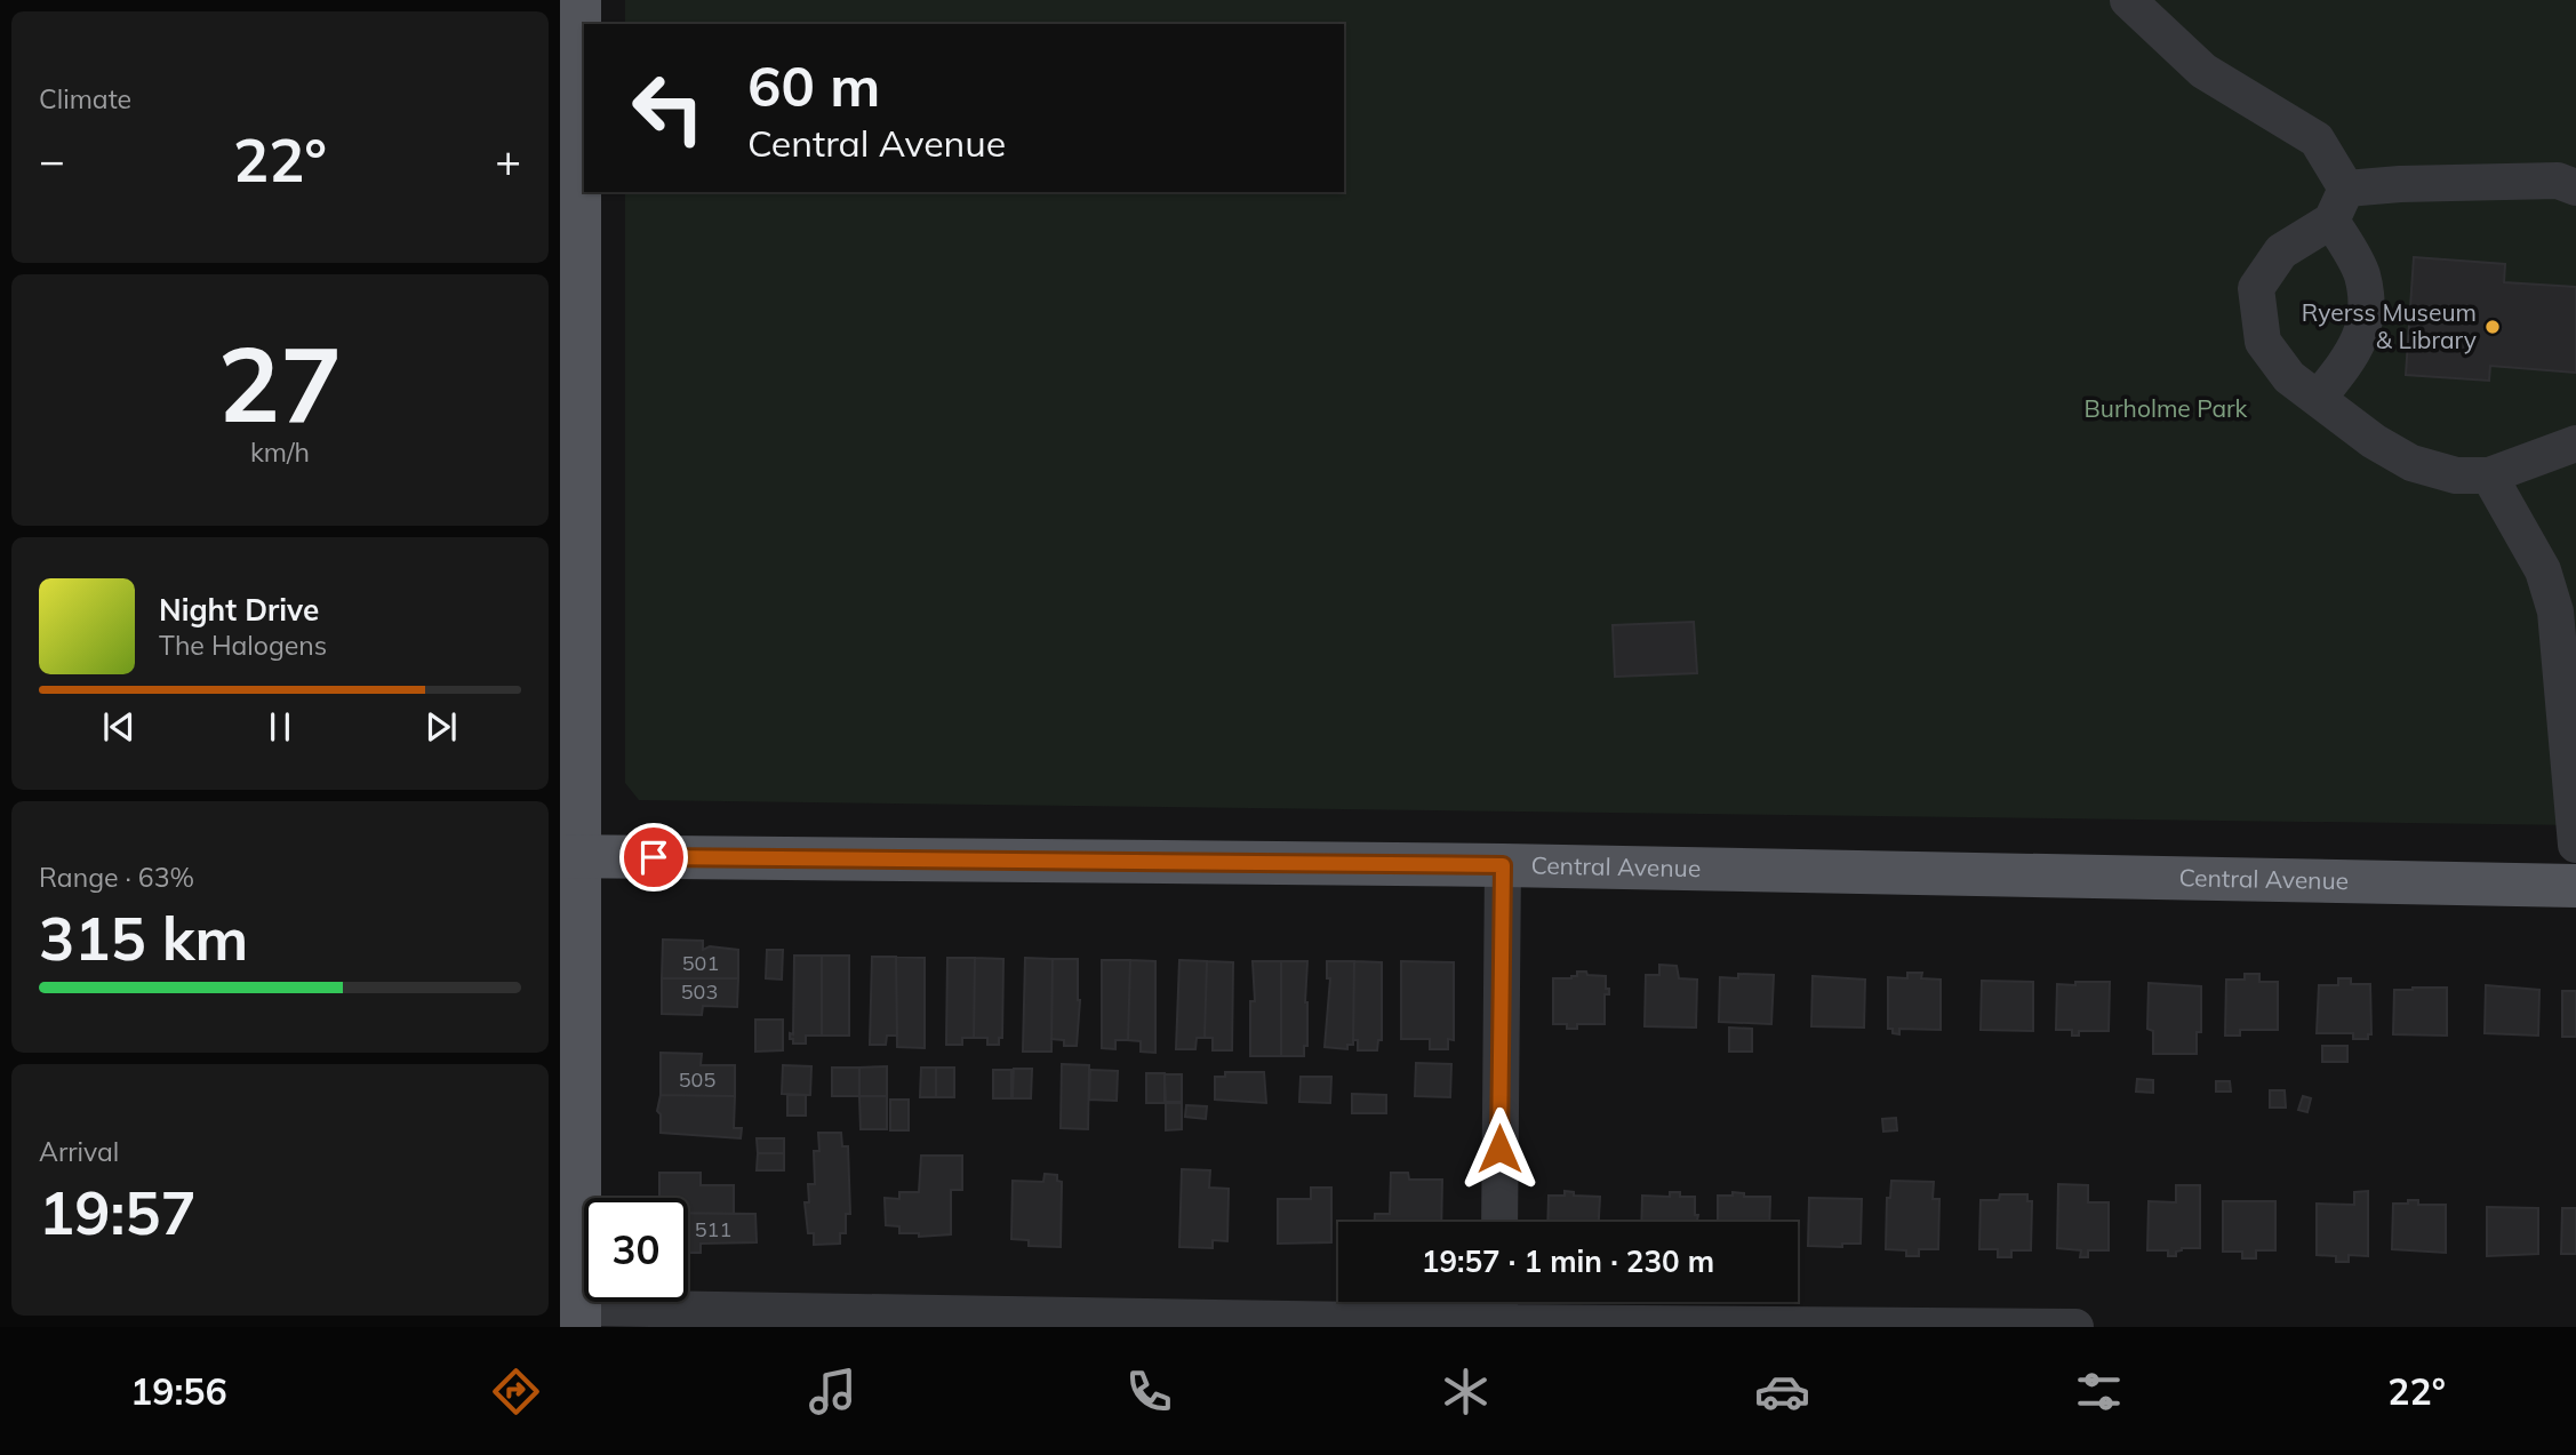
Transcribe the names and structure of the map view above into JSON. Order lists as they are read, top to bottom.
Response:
{
  "streets": {
    "main road": ["Central Avenue"]
  },
  "parks": ["Burholme Park"],
  "places": ["Ryerss Museum & Library"],
  "house_numbers": [
    "501",
    "503",
    "505",
    "511"
  ],
  "page": {
    "tile": [
      "Climate",
      ["27", "km/h"],
      ["Range · 63%", "315 km"],
      ["Arrival", "19:57"]
    ],
    "turn": ["60 m", "Central Avenue"],
    "heat": ["−", "22°", "+"],
    "song": ["Night Drive", "The Halogens"],
    "limit": "30",
    "trip": "19:57 · 1 min · 230 m",
    "tabs": ["19:56", "22°"]
  }
}
